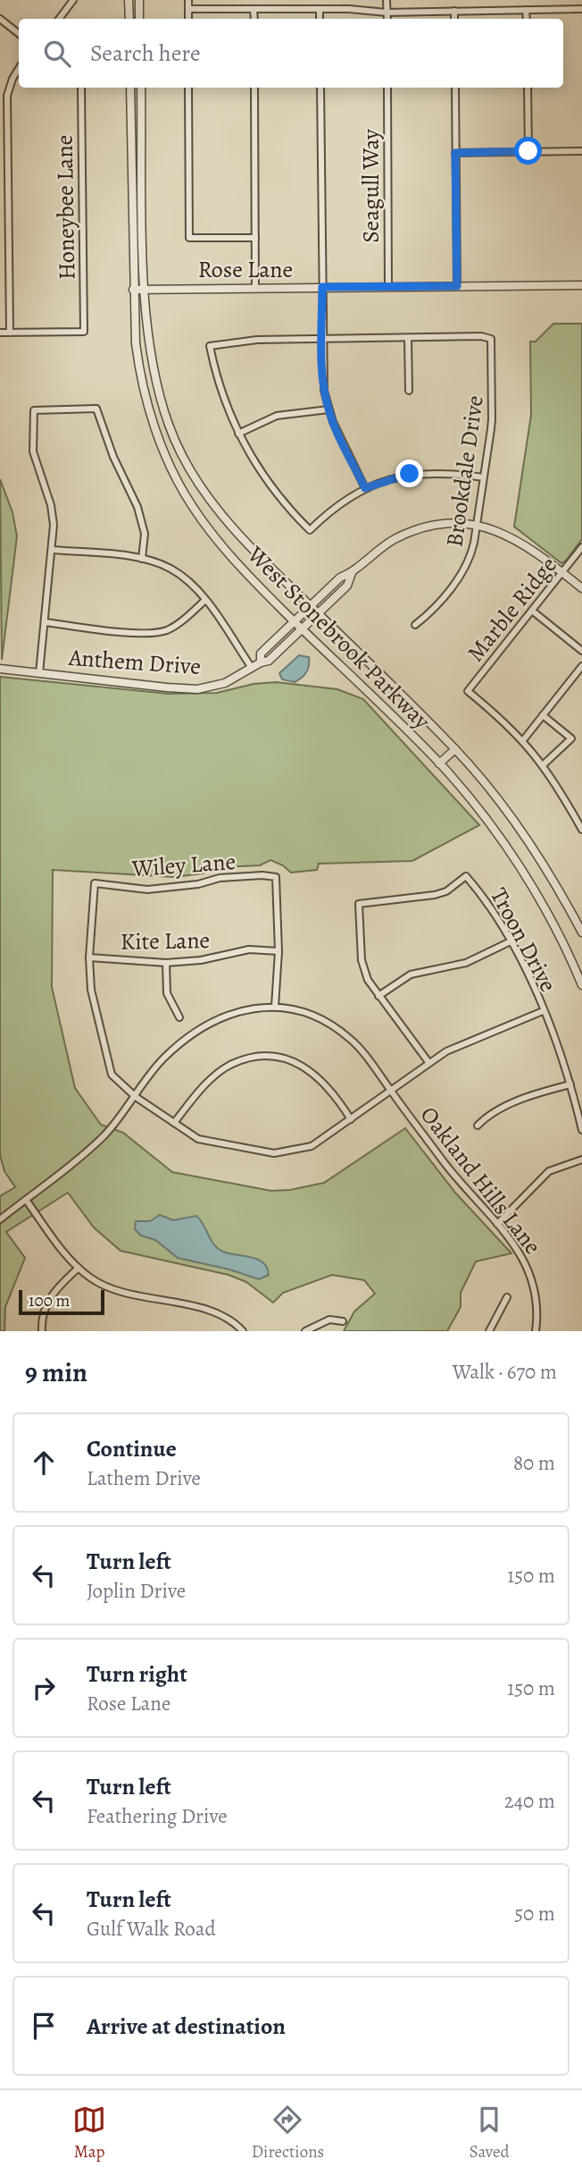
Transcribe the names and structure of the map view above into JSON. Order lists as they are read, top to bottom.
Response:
{
  "streets": {
    "street": [
      "Seagull Way",
      "Honeybee Lane",
      "Rose Lane",
      "Brookdale Drive",
      "Marble Ridge",
      "West Stonebrook Parkway",
      "Anthem Drive",
      "Wiley Lane",
      "Troon Drive",
      "Kite Lane",
      "Oakland Hills Lane"
    ]
  },
  "crossings": [
    ["Seagull Way", "Rose Lane"],
    ["Rose Lane", "West Stonebrook Parkway"],
    ["Brookdale Drive", "Anthem Drive"],
    ["Marble Ridge", "Anthem Drive"],
    ["West Stonebrook Parkway", "Anthem Drive"],
    ["Wiley Lane", "Kite Lane"]
  ],
  "scale_bar": "100 m",
  "page": {
    "search": "Search here",
    "scale": "100 m",
    "heading": ["9 min", "Walk · 670 m"],
    "list": [
      ["Continue", "Lathem Drive", "80 m"],
      ["Turn left", "Joplin Drive", "150 m"],
      ["Turn right", "Rose Lane", "150 m"],
      ["Turn left", "Feathering Drive", "240 m"],
      ["Turn left", "Gulf Walk Road", "50 m"],
      "Arrive at destination"
    ],
    "nav": ["Map", "Directions", "Saved"]
  }
}
